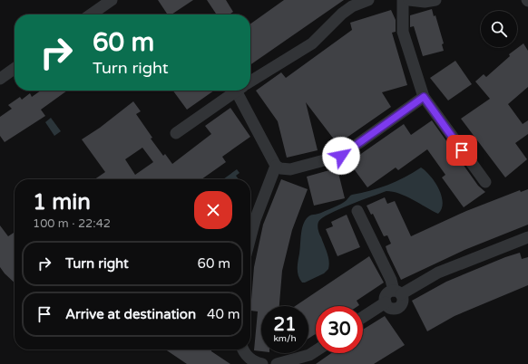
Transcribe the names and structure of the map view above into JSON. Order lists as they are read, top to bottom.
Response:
{
  "page": {
    "turn": ["60 m", "Turn right"],
    "heading": ["1 min", "100 m · 22:42"],
    "list": [
      {
        "name": "Turn right",
        "value": "60 m"
      },
      {
        "name": "Arrive at destination",
        "value": "40 m"
      }
    ],
    "speed": "21 km/h",
    "limit": "30"
  }
}
